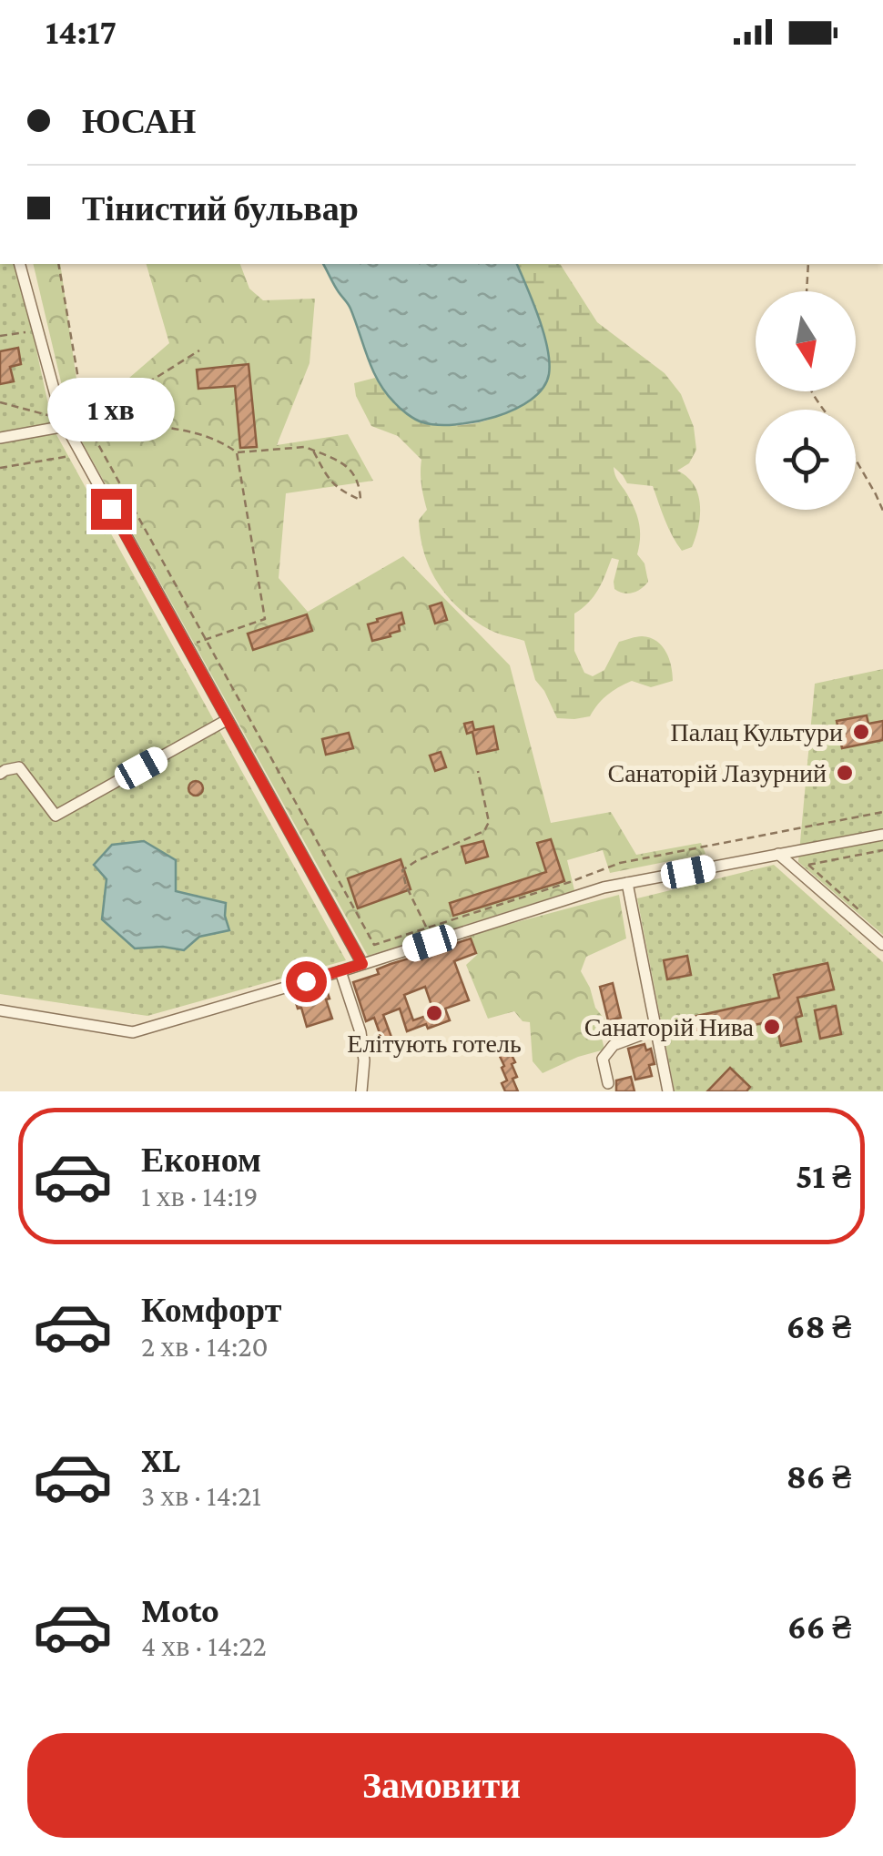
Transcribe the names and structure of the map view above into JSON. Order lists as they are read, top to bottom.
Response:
{
  "places": [
    "Палац Культури",
    "Санаторій Лазурний",
    "Елітують готель",
    "Санаторій Нива"
  ],
  "north": "bottom",
  "page": {
    "status": "14:17",
    "banner": ["ЮСАН", "Тінистий бульвар"],
    "bubble": "1 хв",
    "list": [
      {
        "name": "Економ",
        "note": "1 хв · 14:19",
        "value": "51 ₴"
      },
      {
        "name": "Комфорт",
        "note": "2 хв · 14:20",
        "value": "68 ₴"
      },
      {
        "name": "XL",
        "note": "3 хв · 14:21",
        "value": "86 ₴"
      },
      {
        "name": "Moto",
        "note": "4 хв · 14:22",
        "value": "66 ₴"
      }
    ],
    "buttons": "Замовити"
  }
}
